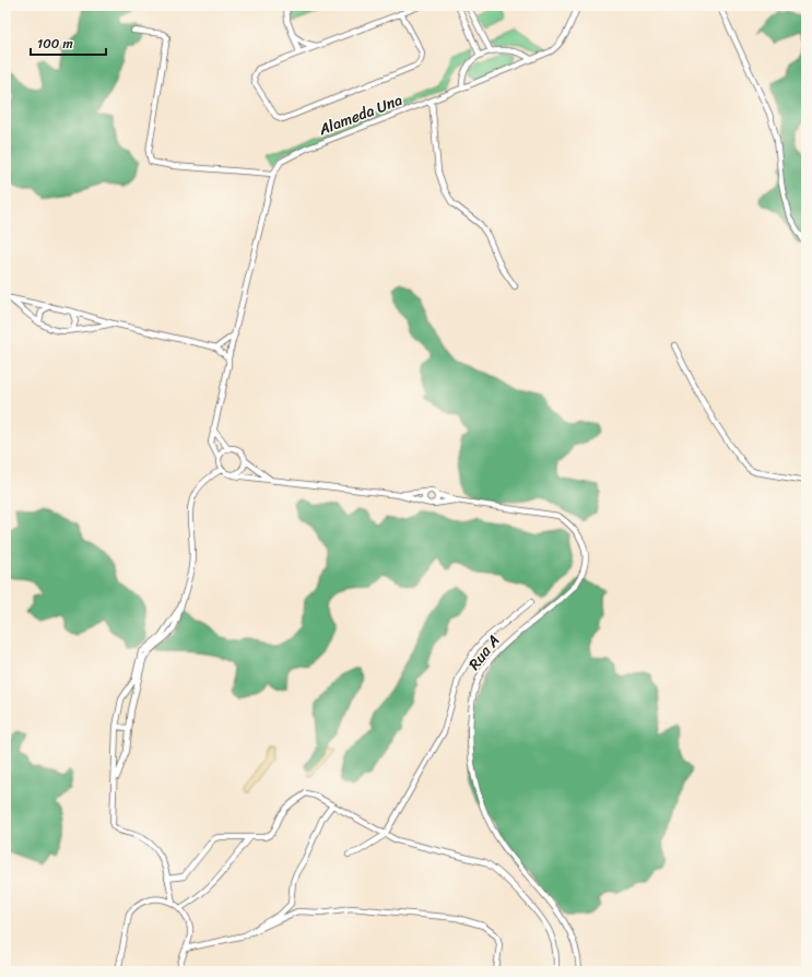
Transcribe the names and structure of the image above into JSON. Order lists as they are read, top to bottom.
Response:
{
  "streets": {
    "street": ["Alameda Una", "Rua A"]
  },
  "scale_bar": "100 m"
}
